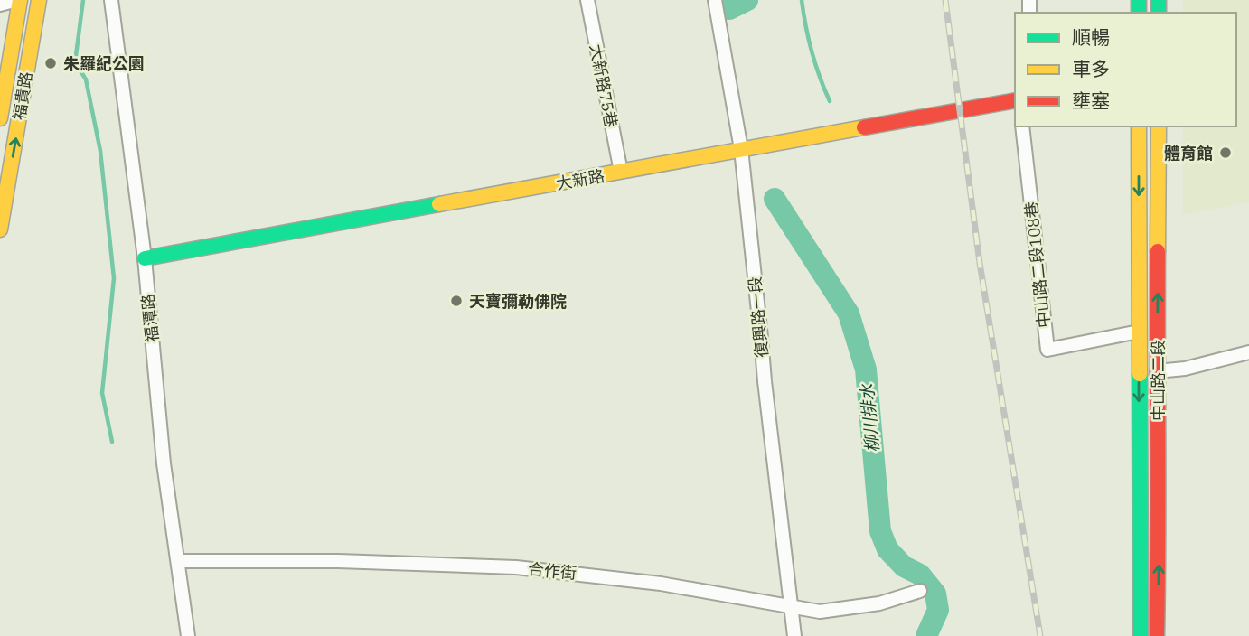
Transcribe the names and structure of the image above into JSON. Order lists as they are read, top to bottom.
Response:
{
  "streets": {
    "street": [
      "大新路75巷",
      "福貴路",
      "大新路",
      "中山路二段108巷",
      "復興路一段",
      "福潭路",
      "中山路二段",
      "合作街"
    ]
  },
  "crossings": [
    ["大新路75巷", "大新路"],
    ["大新路", "復興路一段"],
    ["大新路", "福潭路"],
    ["中山路二段108巷", "中山路二段"],
    ["復興路一段", "合作街"],
    ["福潭路", "合作街"]
  ],
  "water": ["柳川排水"],
  "places": ["朱羅紀公園", "體育館", "天寶彌勒佛院"],
  "legend": ["順暢", "車多", "壅塞"]
}
